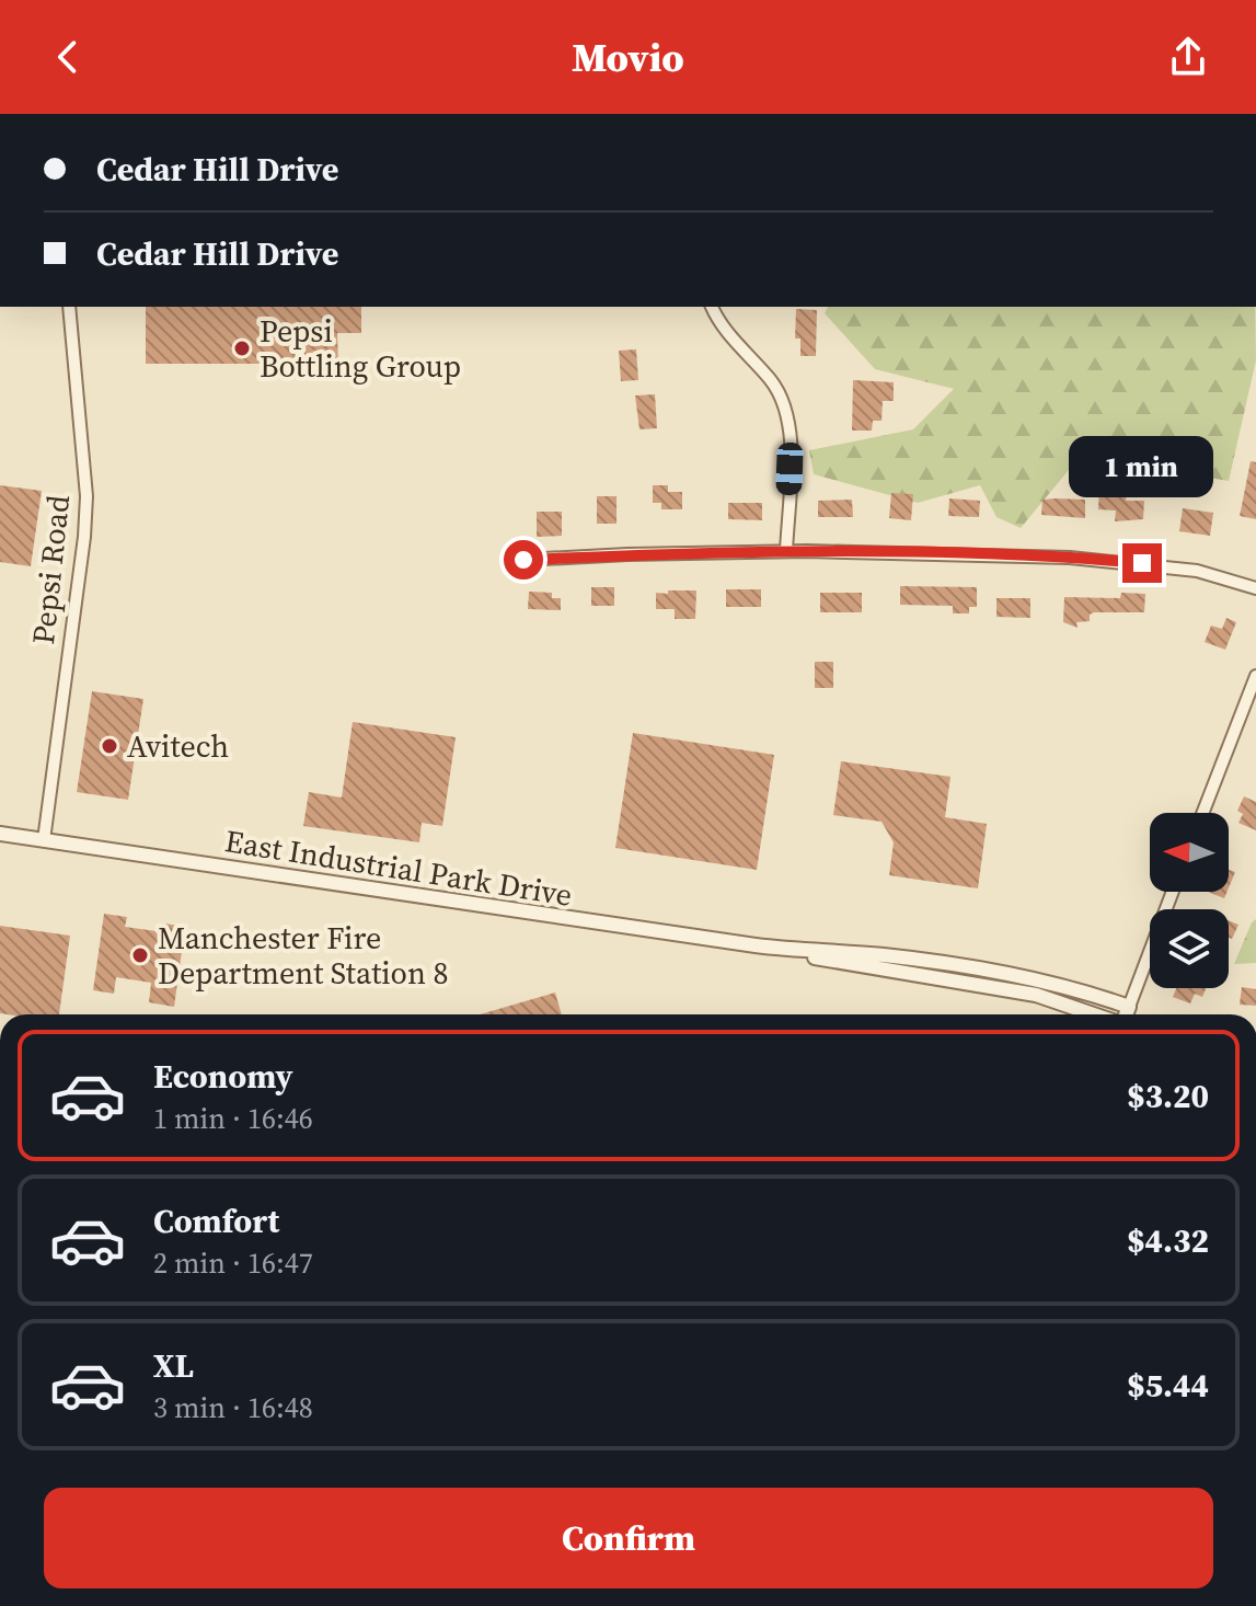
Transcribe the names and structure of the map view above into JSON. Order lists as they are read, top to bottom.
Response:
{
  "streets": {
    "street": ["Pepsi Road", "East Industrial Park Drive"]
  },
  "crossings": [
    ["Pepsi Road", "East Industrial Park Drive"]
  ],
  "places": ["Pepsi Bottling Group", "Avitech", "Manchester Fire Department Station 8"],
  "north": "left",
  "page": {
    "header": "Movio",
    "banner": ["Cedar Hill Drive", "Cedar Hill Drive"],
    "bubble": "1 min",
    "list": [
      {
        "name": "Economy",
        "note": "1 min · 16:46",
        "value": "$3.20"
      },
      {
        "name": "Comfort",
        "note": "2 min · 16:47",
        "value": "$4.32"
      },
      {
        "name": "XL",
        "note": "3 min · 16:48",
        "value": "$5.44"
      }
    ],
    "buttons": "Confirm"
  }
}
